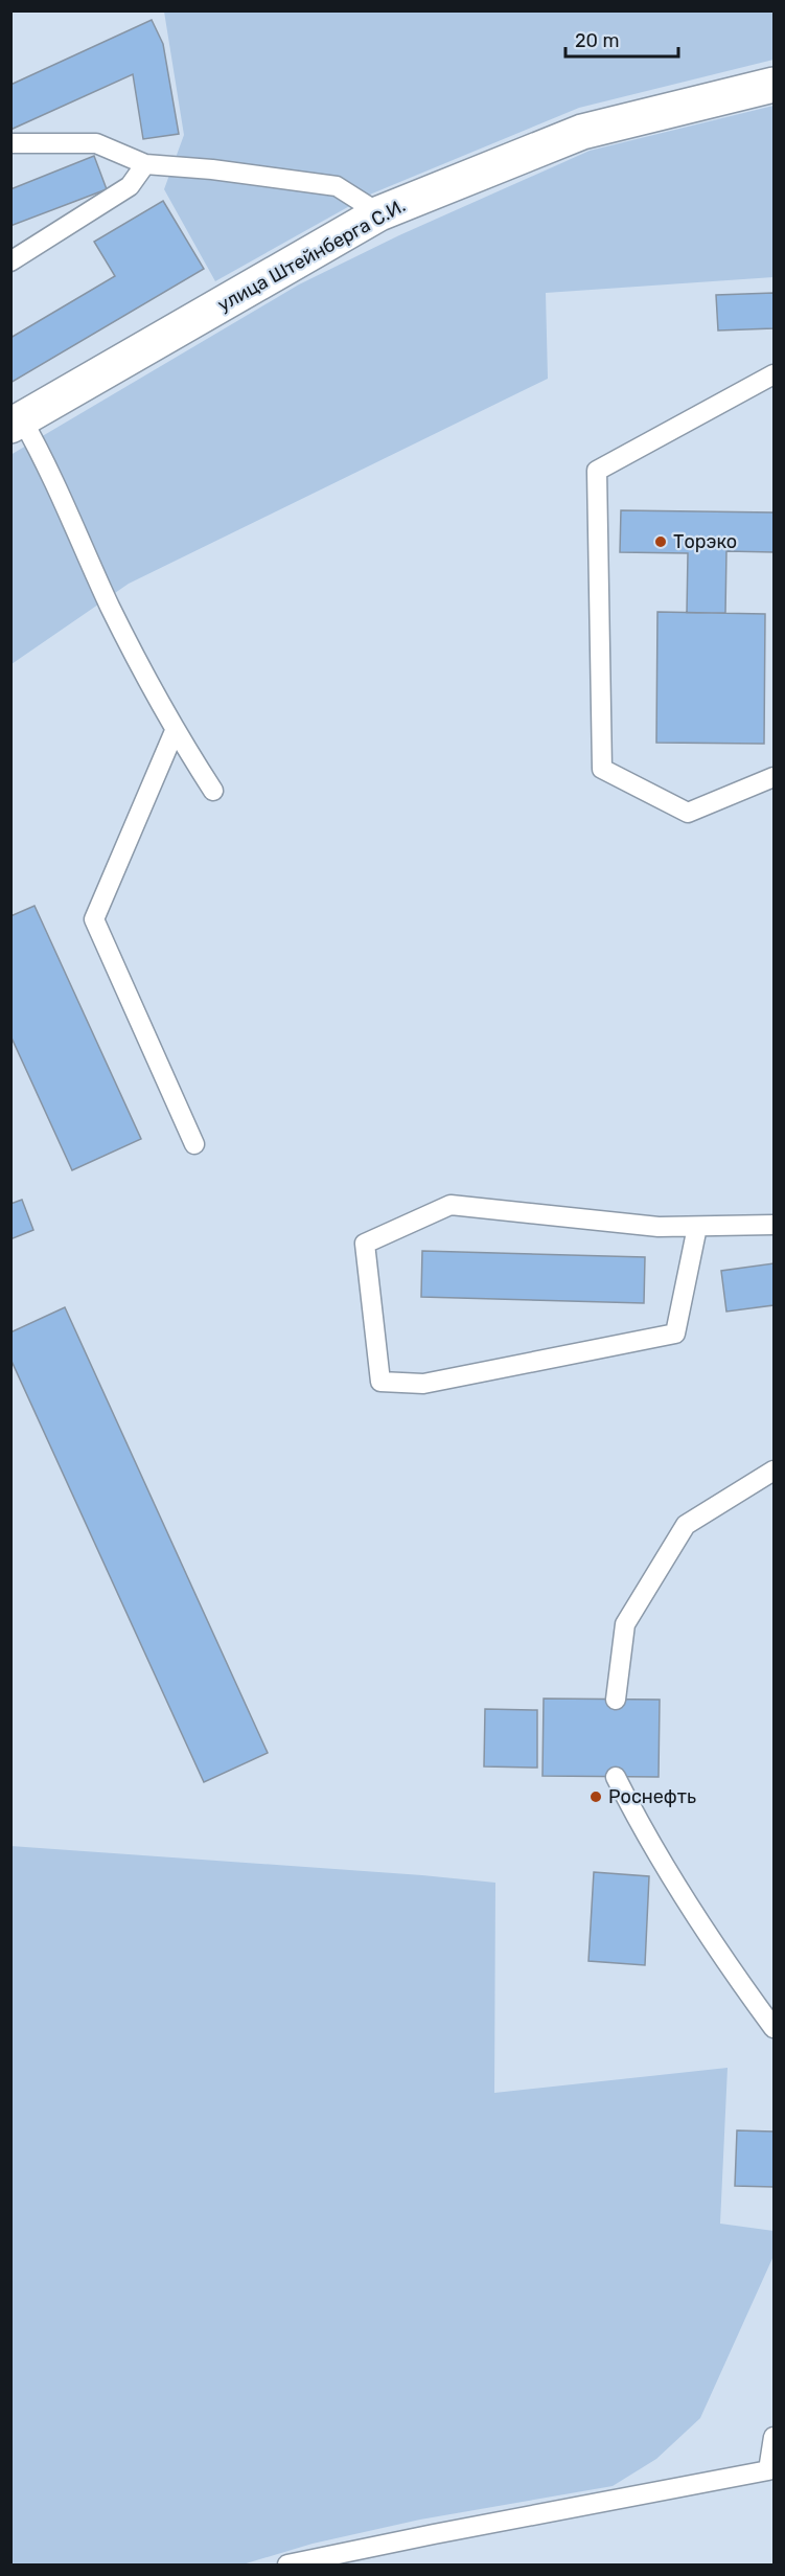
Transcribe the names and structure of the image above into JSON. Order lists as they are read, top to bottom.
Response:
{
  "streets": {
    "street": ["улица Штейнберга С.И."]
  },
  "places": ["Торэко", "Роснефть"],
  "scale_bar": "20 m"
}
